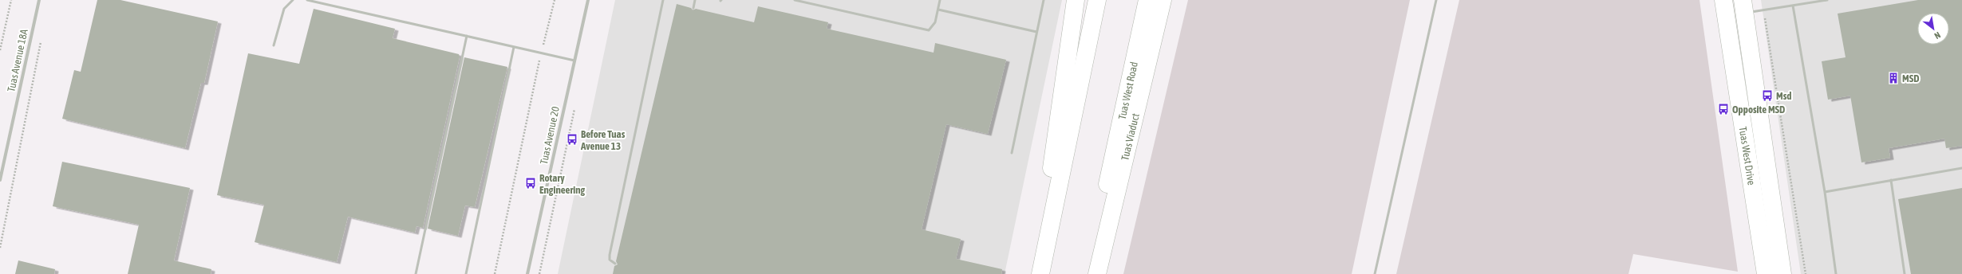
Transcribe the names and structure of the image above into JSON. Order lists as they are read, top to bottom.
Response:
{
  "streets": {
    "main road": ["Tuas West Road", "Tuas Viaduct", "Tuas West Drive"],
    "street": ["Tuas Avenue 18A", "Tuas Avenue 20"]
  },
  "places": {
    "building": ["MSD"],
    "bus stop": [
      "Msd",
      "Opposite MSD",
      "Before Tuas Avenue 13",
      "Rotary Engineering"
    ]
  },
  "north": "bottom right"
}
